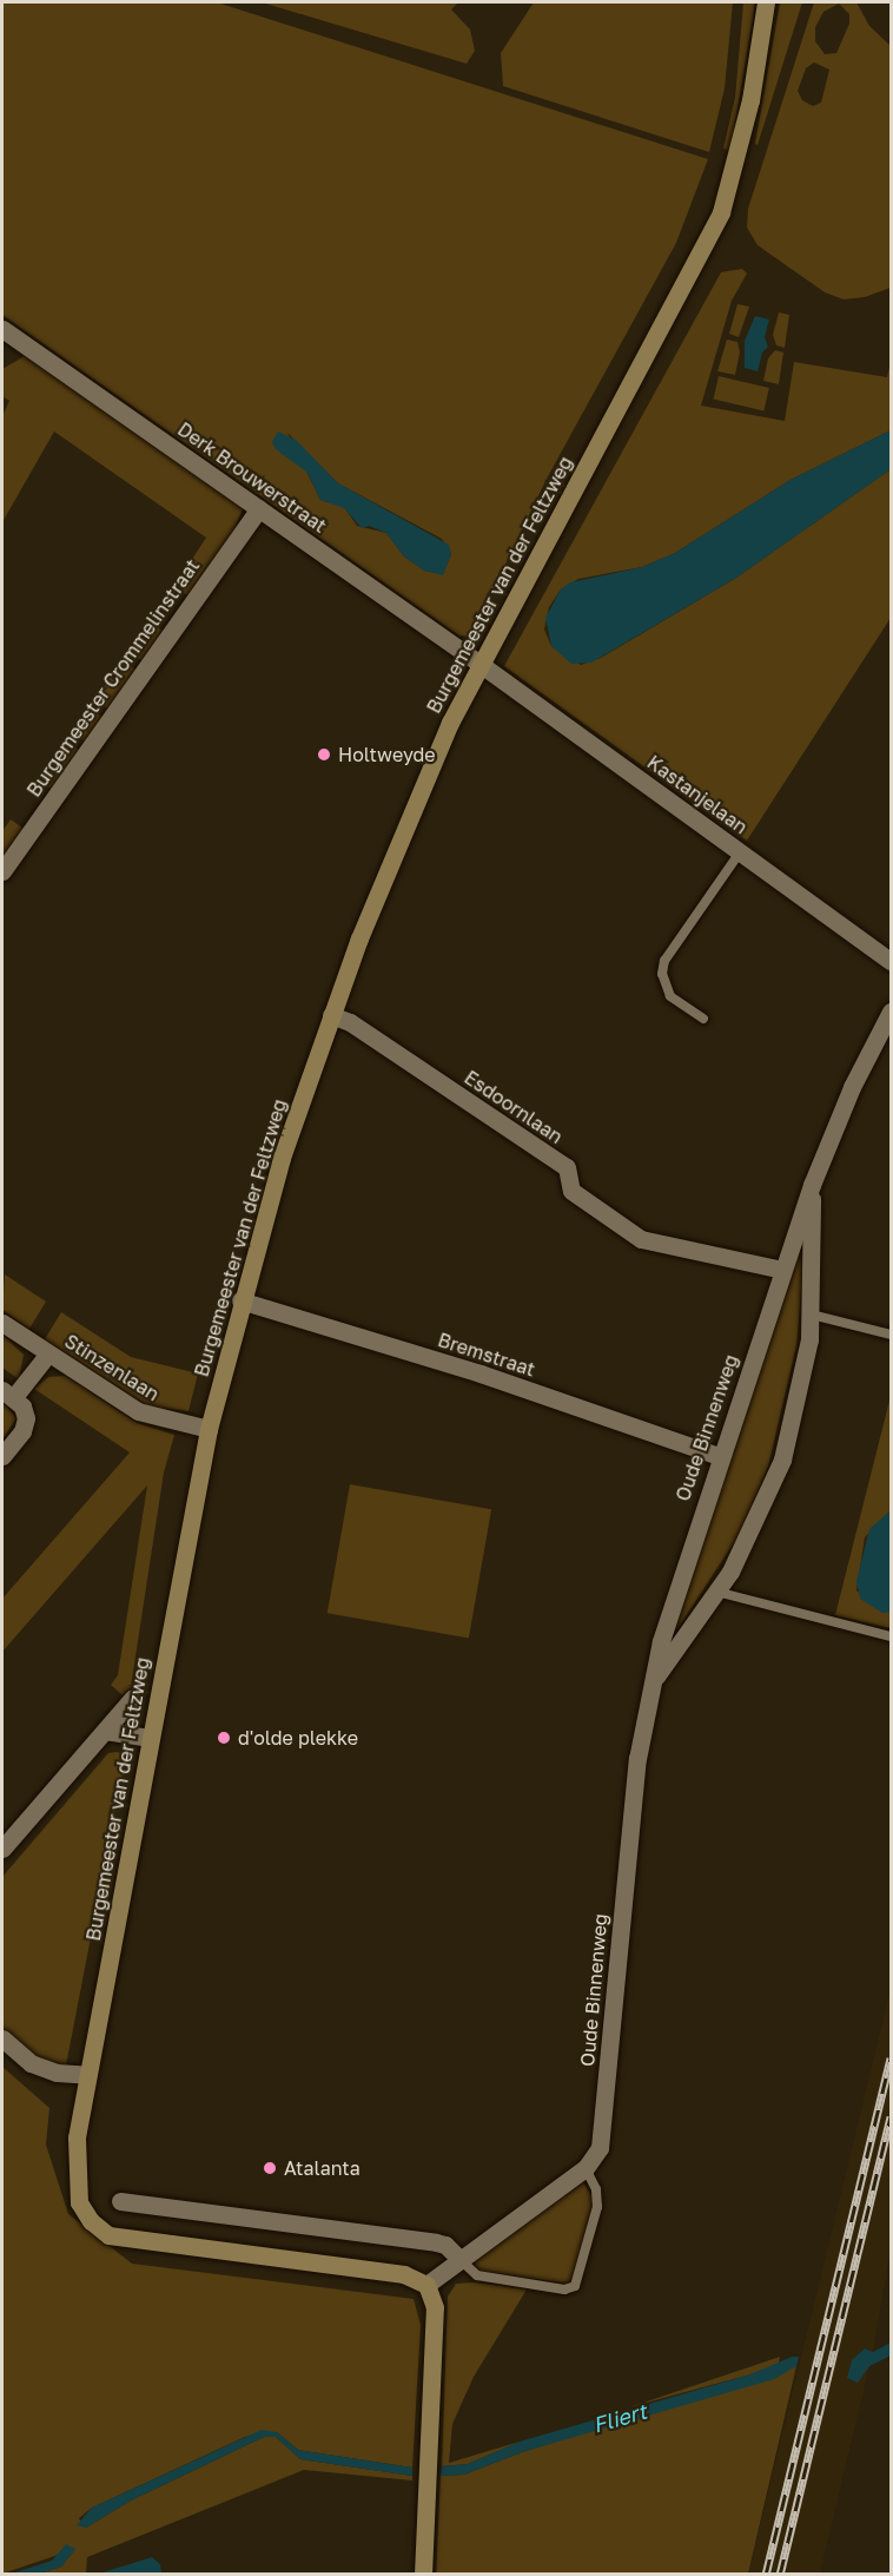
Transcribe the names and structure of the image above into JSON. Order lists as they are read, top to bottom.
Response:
{
  "streets": {
    "street": [
      "Derk Brouwerstraat",
      "Burgemeester van der Feltzweg",
      "Burgemeester Crommelinstraat",
      "Kastanjelaan",
      "Esdoornlaan",
      "Bremstraat",
      "Stinzenlaan",
      "Oude Binnenweg"
    ]
  },
  "crossings": [
    ["Derk Brouwerstraat", "Burgemeester van der Feltzweg"],
    ["Derk Brouwerstraat", "Burgemeester Crommelinstraat"],
    ["Derk Brouwerstraat", "Kastanjelaan"],
    ["Burgemeester van der Feltzweg", "Kastanjelaan"],
    ["Burgemeester van der Feltzweg", "Esdoornlaan"],
    ["Burgemeester van der Feltzweg", "Bremstraat"],
    ["Burgemeester van der Feltzweg", "Stinzenlaan"],
    ["Esdoornlaan", "Oude Binnenweg"],
    ["Bremstraat", "Oude Binnenweg"]
  ],
  "water": ["Fliert"],
  "places": ["Holtweyde", "d'olde plekke", "Atalanta"]
}
